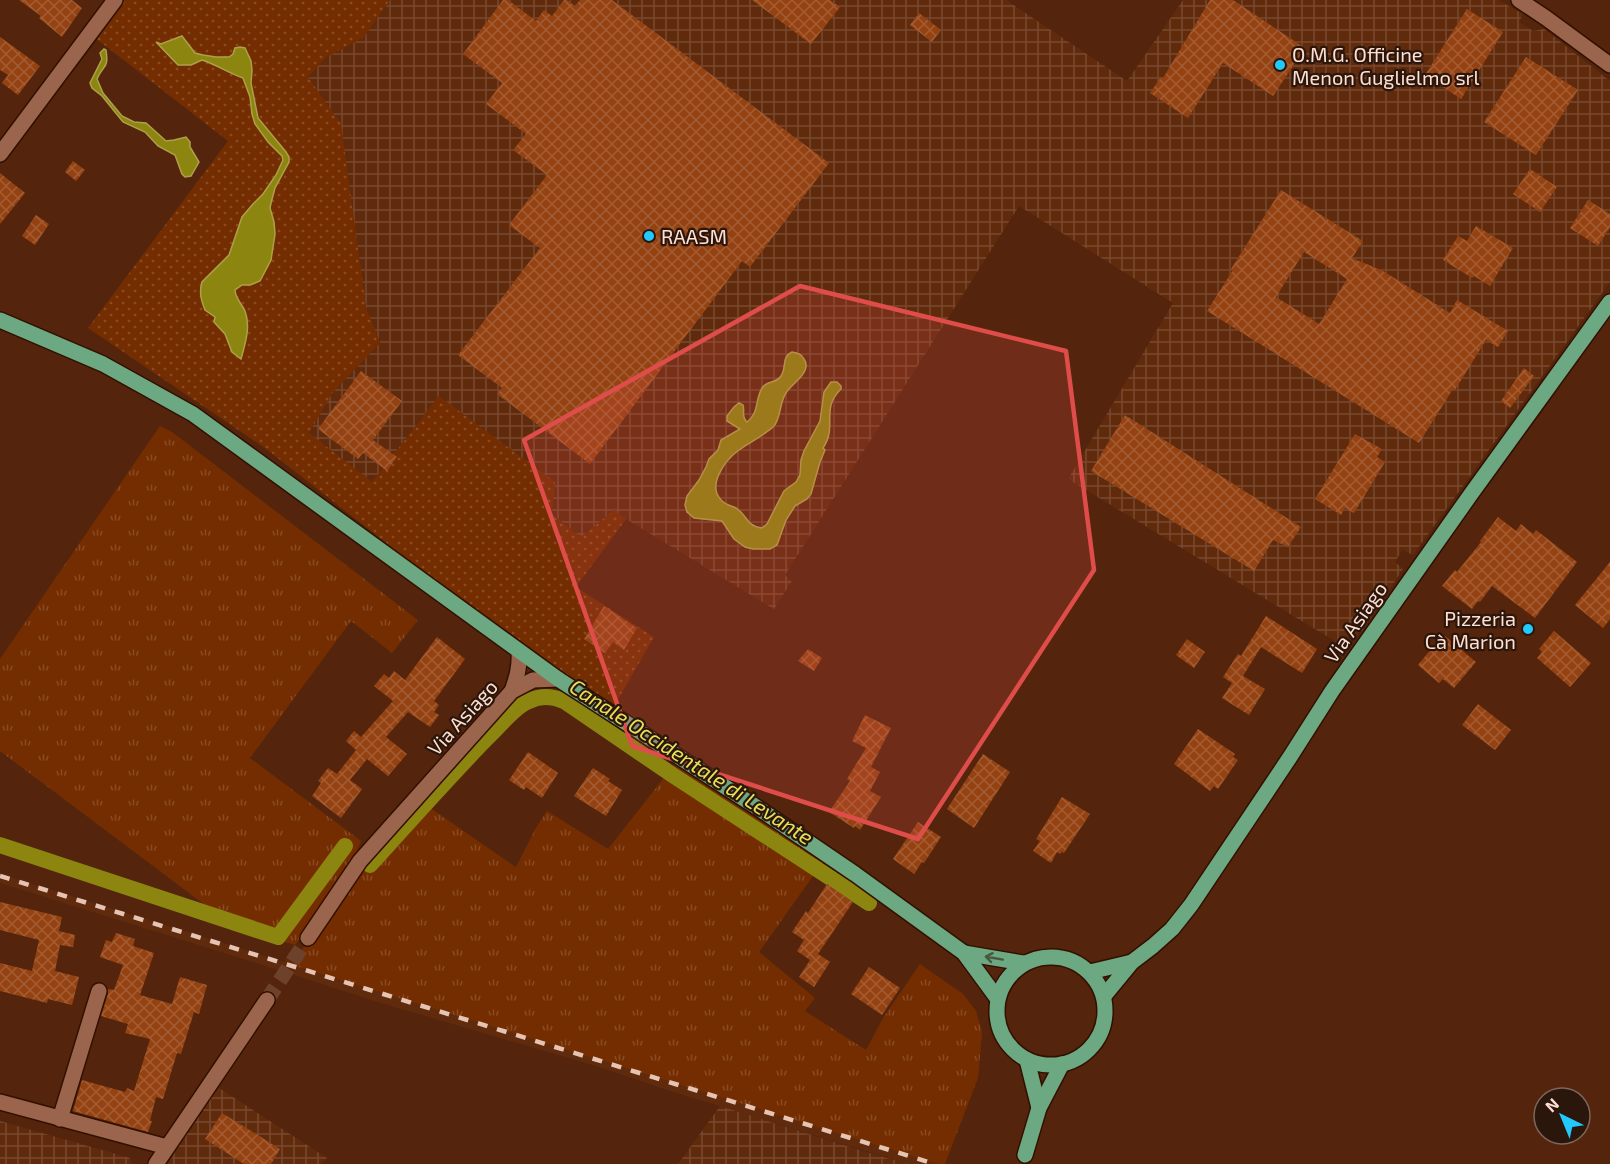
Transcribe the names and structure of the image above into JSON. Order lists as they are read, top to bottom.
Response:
{
  "streets": {
    "main road": ["Via Asiago"]
  },
  "water": ["Canale Occidentale di Levante"],
  "places": ["O.M.G. Officine Menon Guglielmo srl", "RAASM", "Pizzeria Cà Marion"],
  "north": "top left"
}
